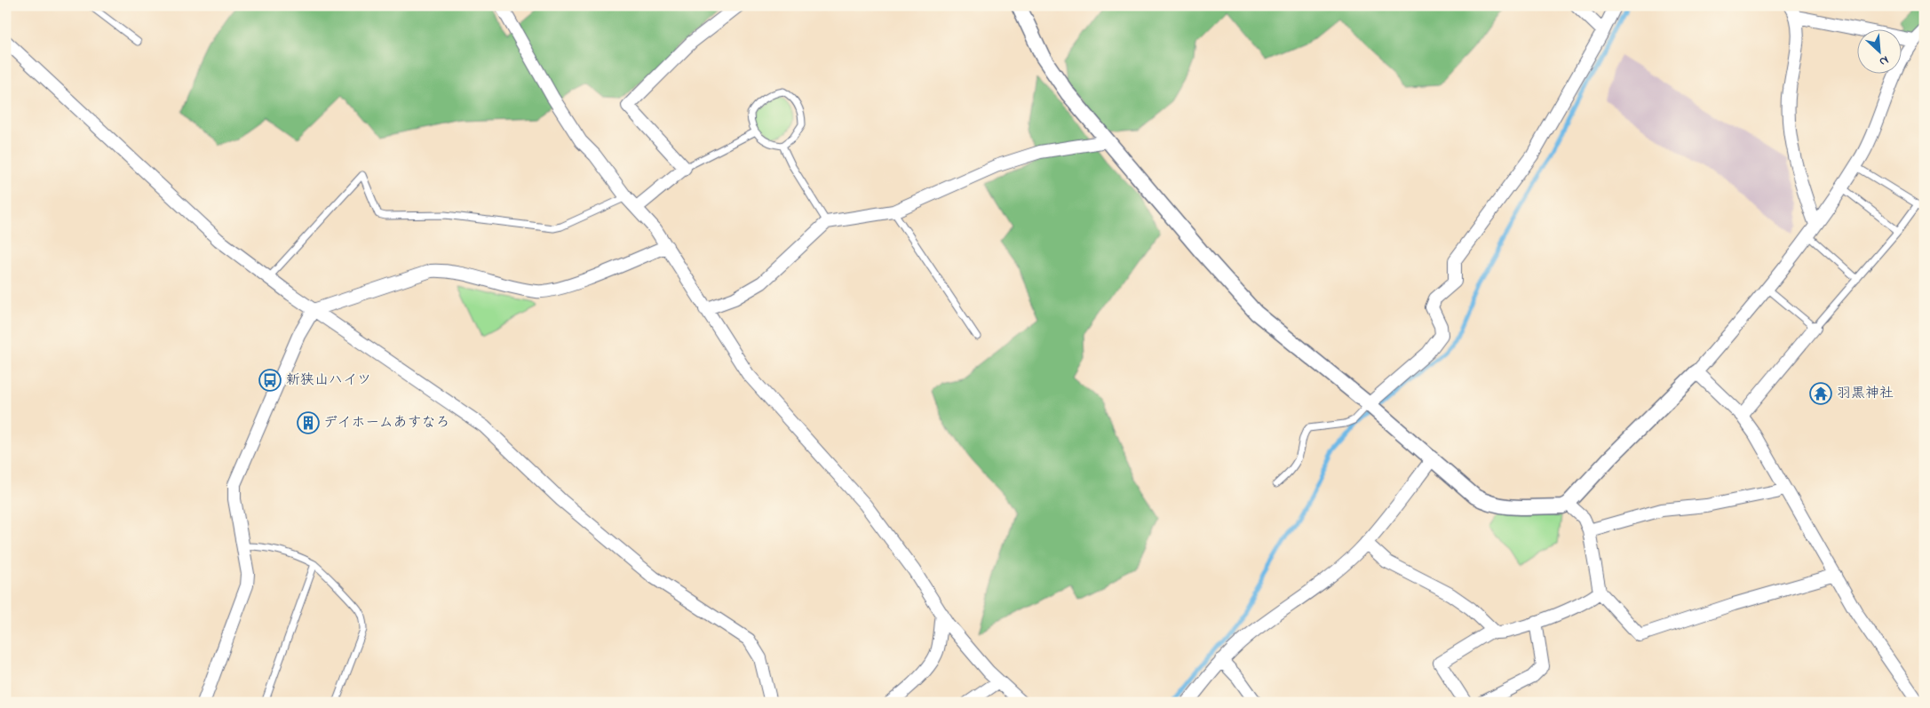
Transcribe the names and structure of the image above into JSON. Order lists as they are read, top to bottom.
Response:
{
  "places": {
    "bus stop": ["新狭山ハイツ"],
    "temple": ["羽黒神社"],
    "building": ["デイホームあすなろ"]
  },
  "north": "bottom right"
}
